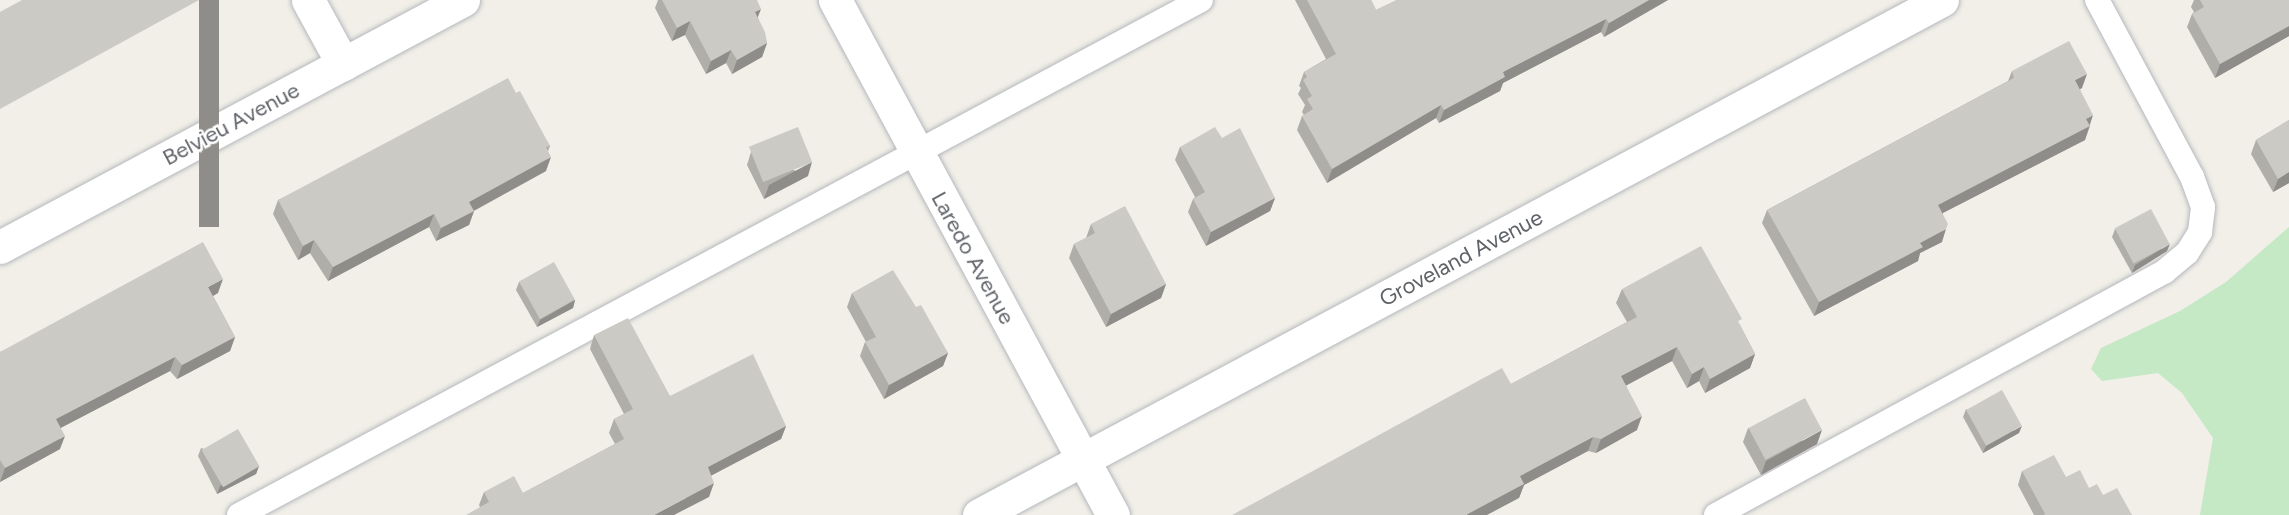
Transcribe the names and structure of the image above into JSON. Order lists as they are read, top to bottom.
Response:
{
  "streets": {
    "street": ["Belvieu Avenue", "Laredo Avenue", "Groveland Avenue"]
  },
  "crossings": [
    ["Laredo Avenue", "Groveland Avenue"]
  ]
}
